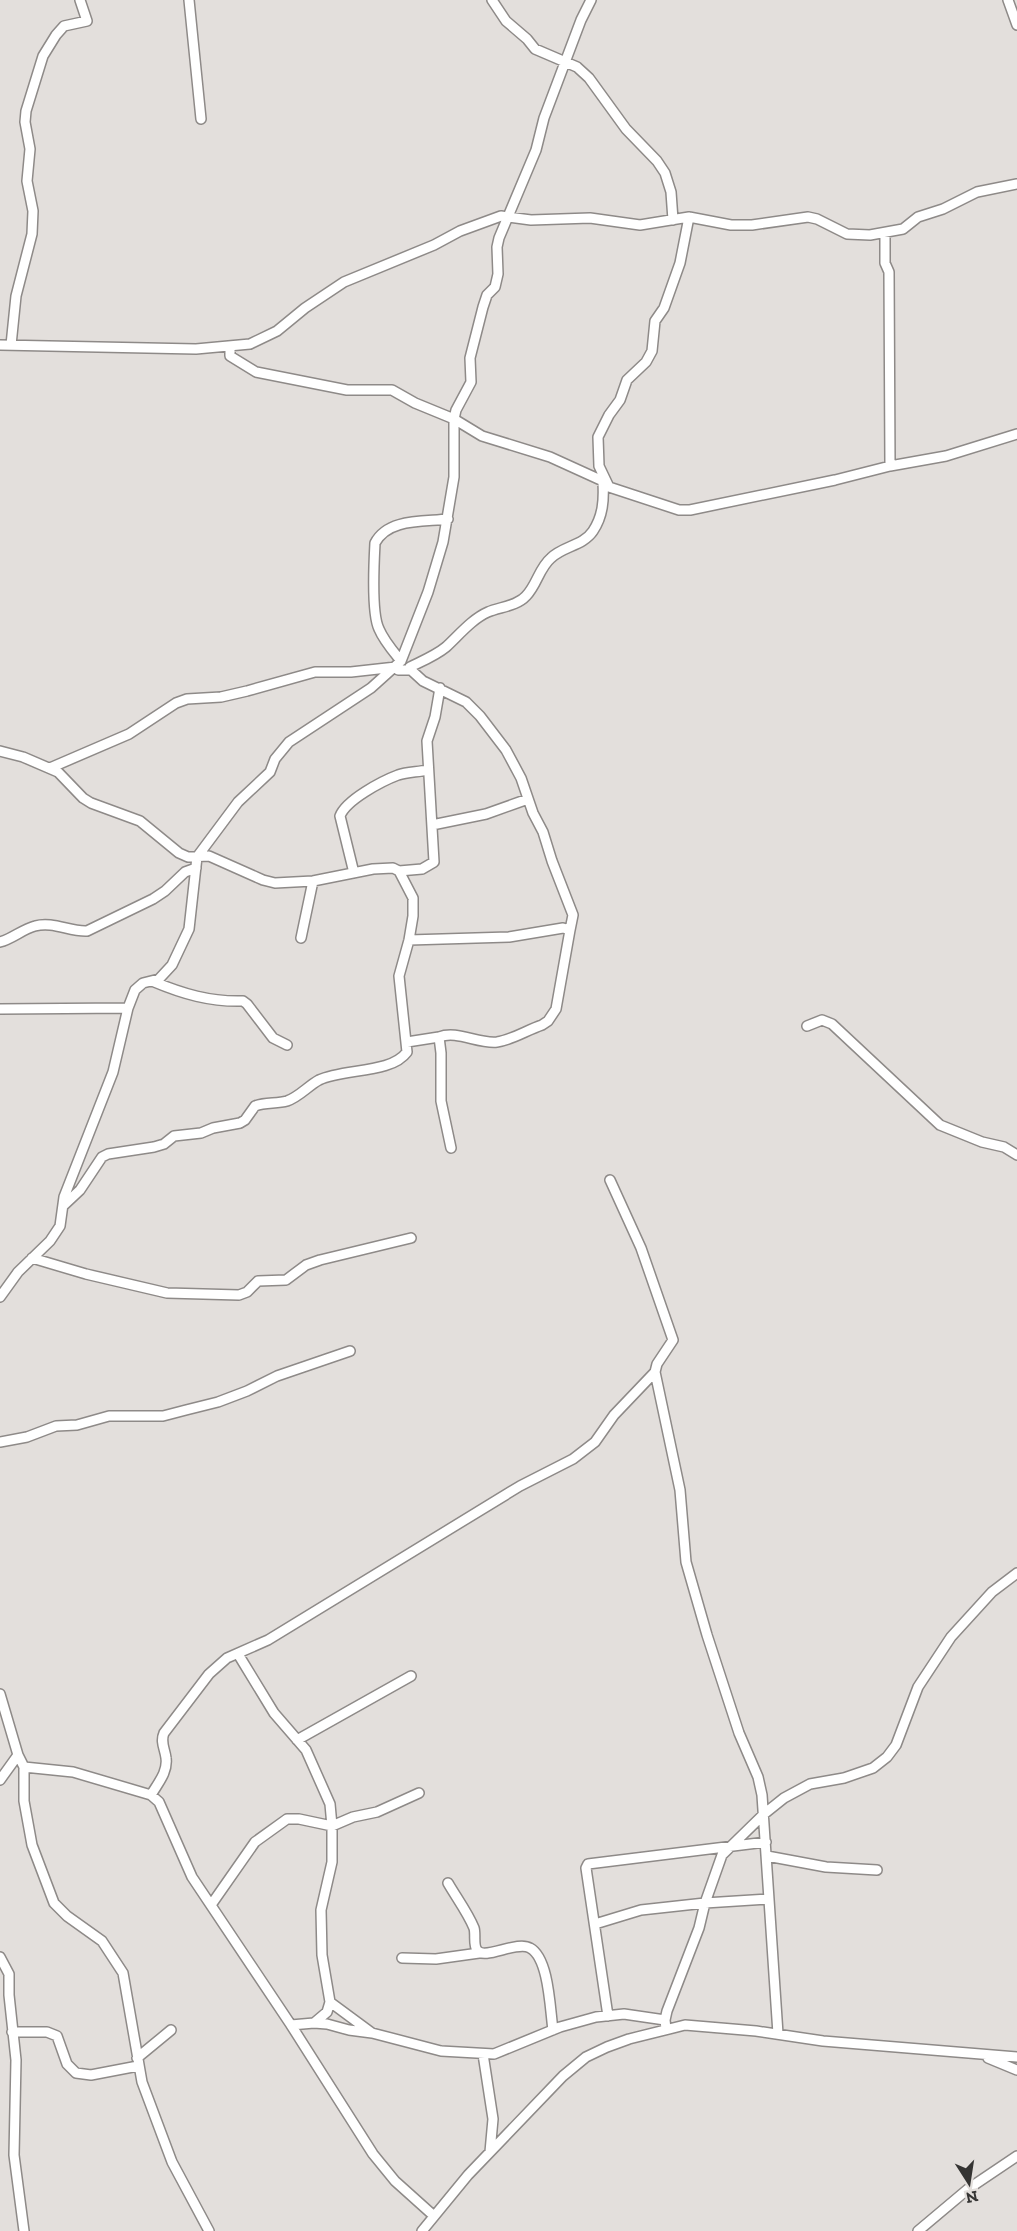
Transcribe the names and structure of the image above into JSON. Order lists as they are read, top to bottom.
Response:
{
  "north": "bottom"
}
